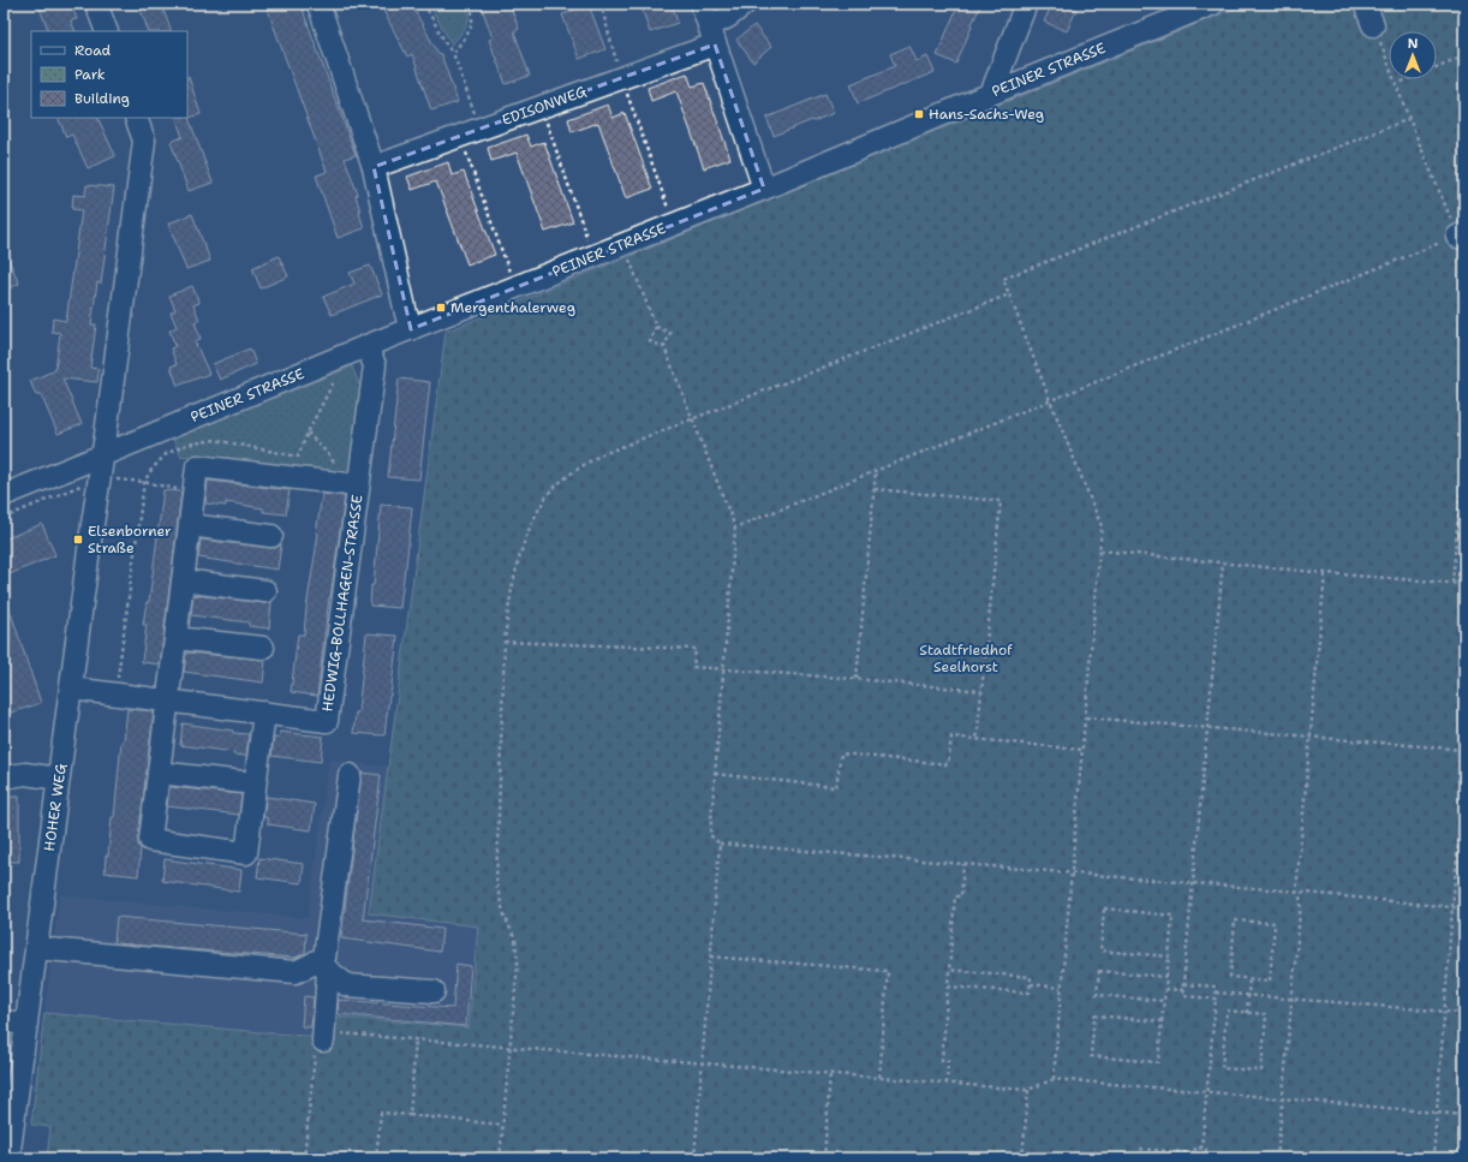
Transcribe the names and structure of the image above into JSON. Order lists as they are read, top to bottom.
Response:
{
  "streets": {
    "street": [
      "PEINER STRASSE",
      "EDISONWEG",
      "HEDWIG-BOLLHAGEN-STRASSE",
      "HOHER WEG"
    ]
  },
  "crossings": [
    ["PEINER STRASSE", "HEDWIG-BOLLHAGEN-STRASSE"],
    ["PEINER STRASSE", "HOHER WEG"],
    ["HEDWIG-BOLLHAGEN-STRASSE", "HOHER WEG"]
  ],
  "parks": ["Stadtfriedhof Seelhorst"],
  "places": {
    "transit": ["Hans-Sachs-Weg", "Mergenthalerweg", "Elsenborner Straße"]
  },
  "legend": ["Road", "Park", "Building"],
  "north": "top"
}
